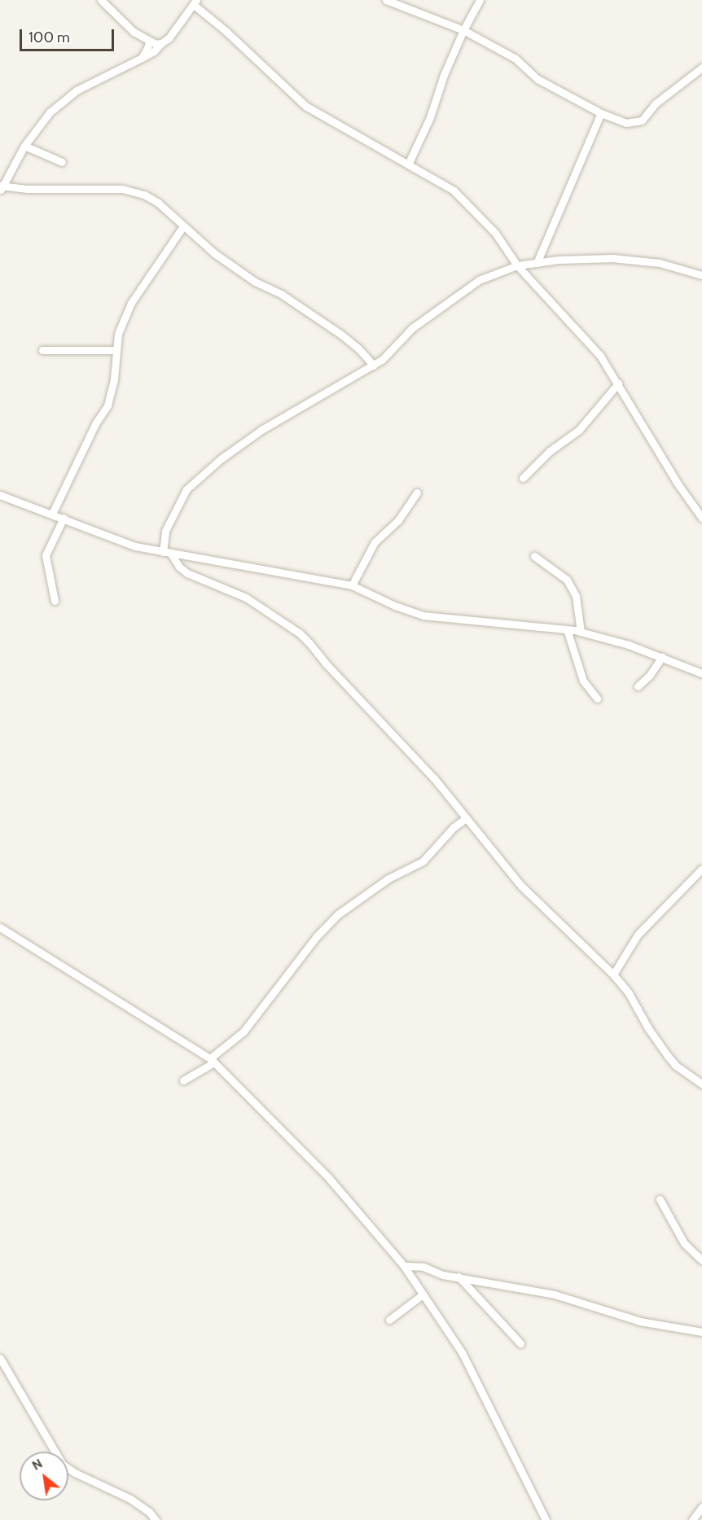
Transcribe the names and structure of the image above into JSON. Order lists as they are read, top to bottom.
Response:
{
  "scale_bar": "100 m",
  "north": "top left"
}
